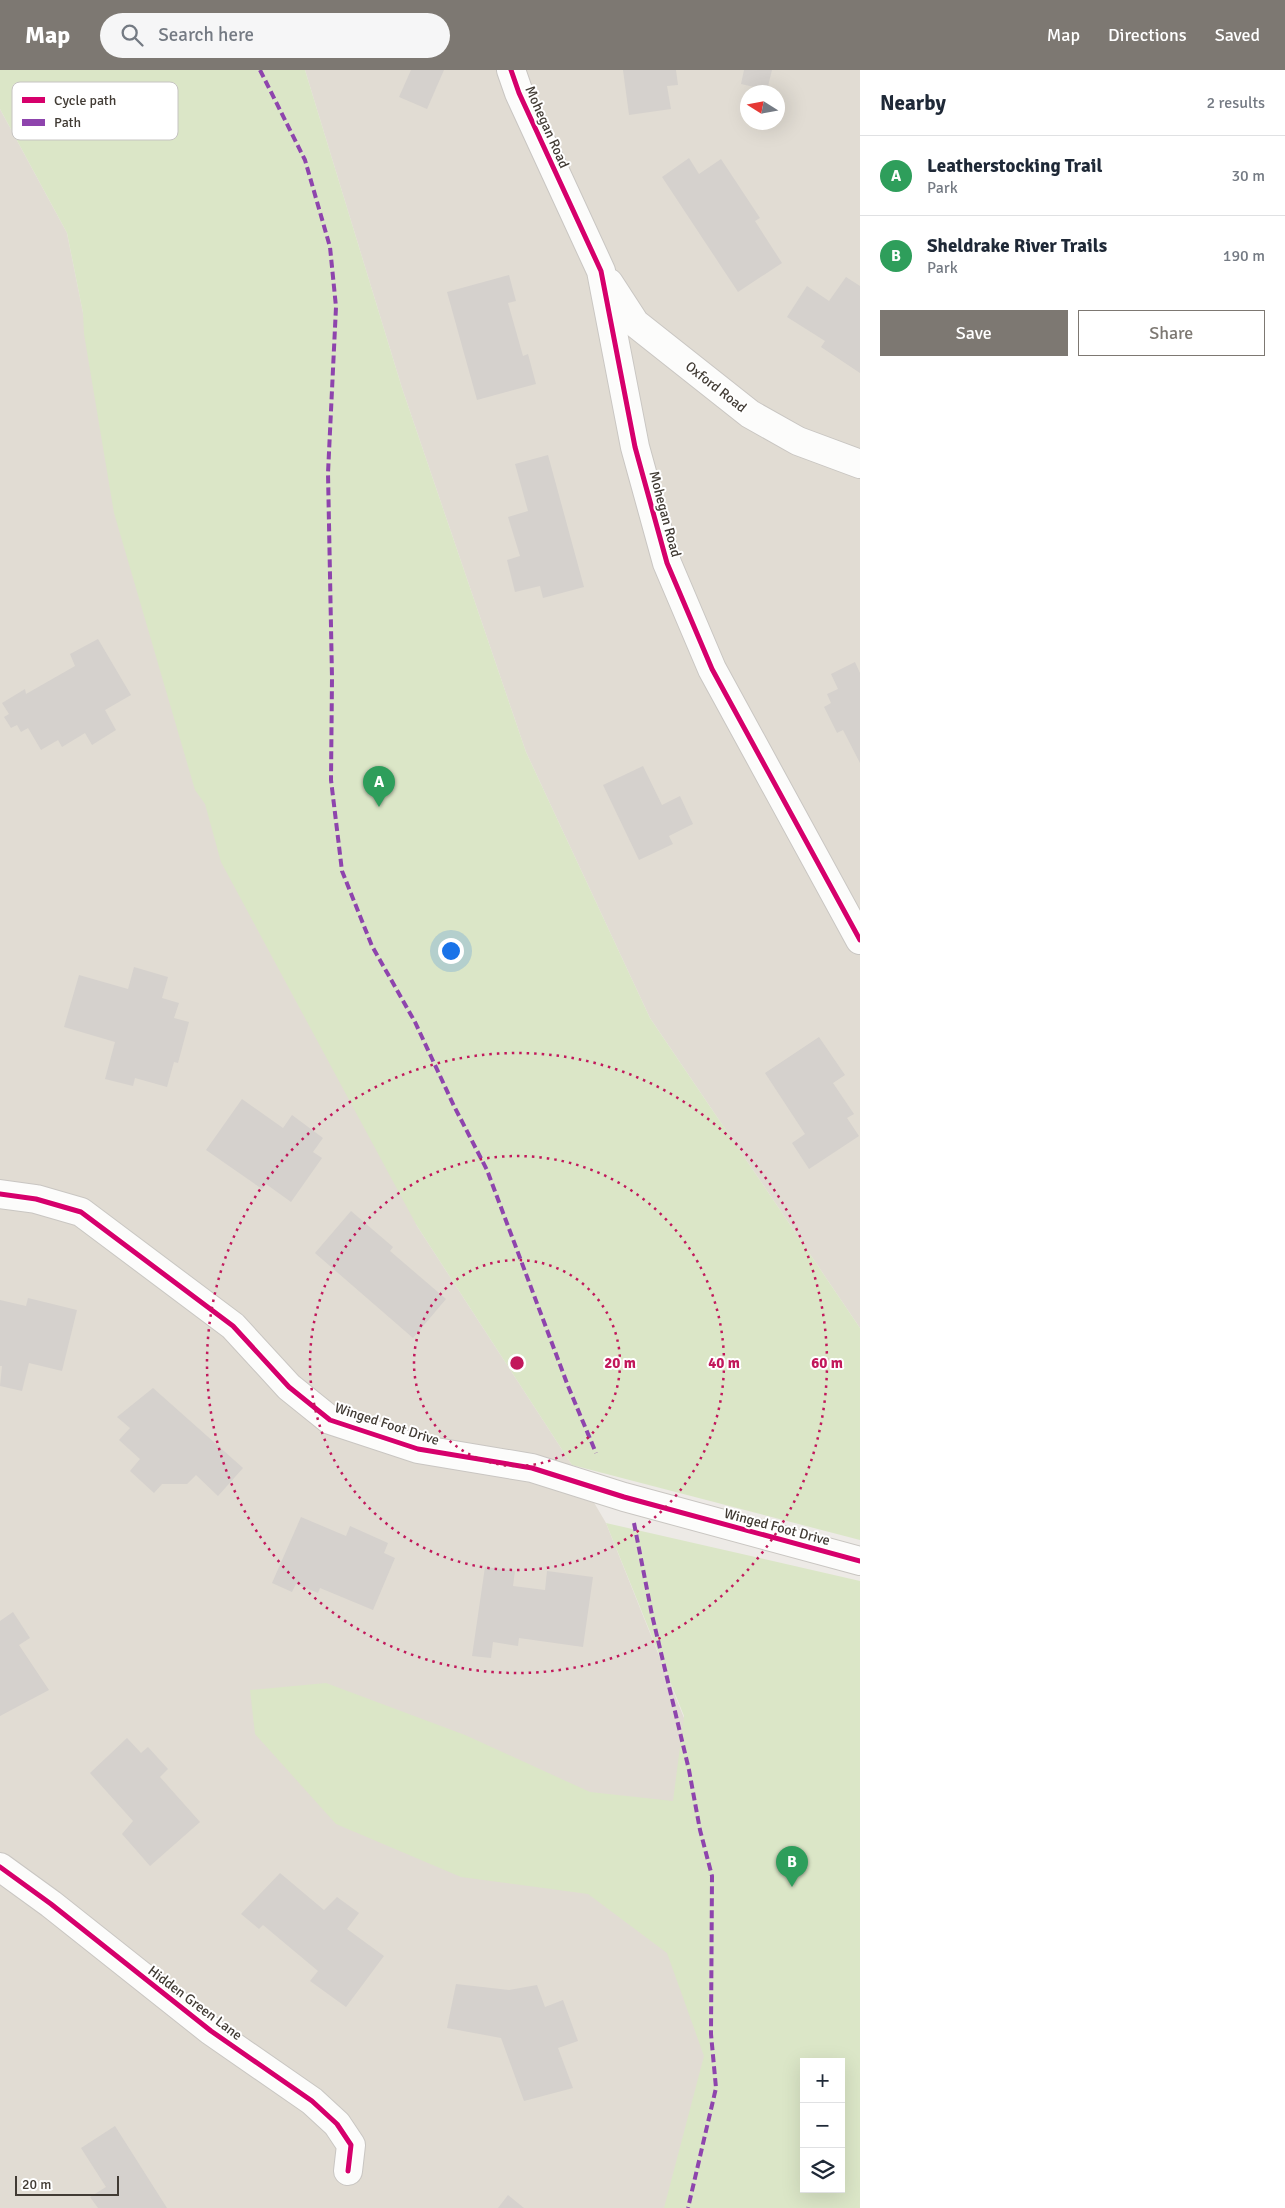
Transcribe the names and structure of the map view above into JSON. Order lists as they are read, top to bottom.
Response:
{
  "streets": {
    "street": [
      "Mohegan Road",
      "Oxford Road",
      "Winged Foot Drive",
      "Hidden Green Lane"
    ]
  },
  "crossings": [
    ["Mohegan Road", "Oxford Road"]
  ],
  "legend": ["Cycle path", "Path"],
  "scale_bar": "20 m",
  "north": "left",
  "page": {
    "header": "Map",
    "search": "Search here",
    "nav": ["Map", "Directions", "Saved"],
    "heading": ["Nearby", "2 results"],
    "list": [
      {
        "mark": "A",
        "name": "Leatherstocking Trail",
        "note": "Park",
        "value": "30 m"
      },
      {
        "mark": "B",
        "name": "Sheldrake River Trails",
        "note": "Park",
        "value": "190 m"
      }
    ],
    "buttons": ["Save", "Share"],
    "pins": ["A", "B"],
    "map_buttons": ["+", "−"],
    "scale": "20 m"
  },
  "rings": ["20 m", "40 m", "60 m"]
}
